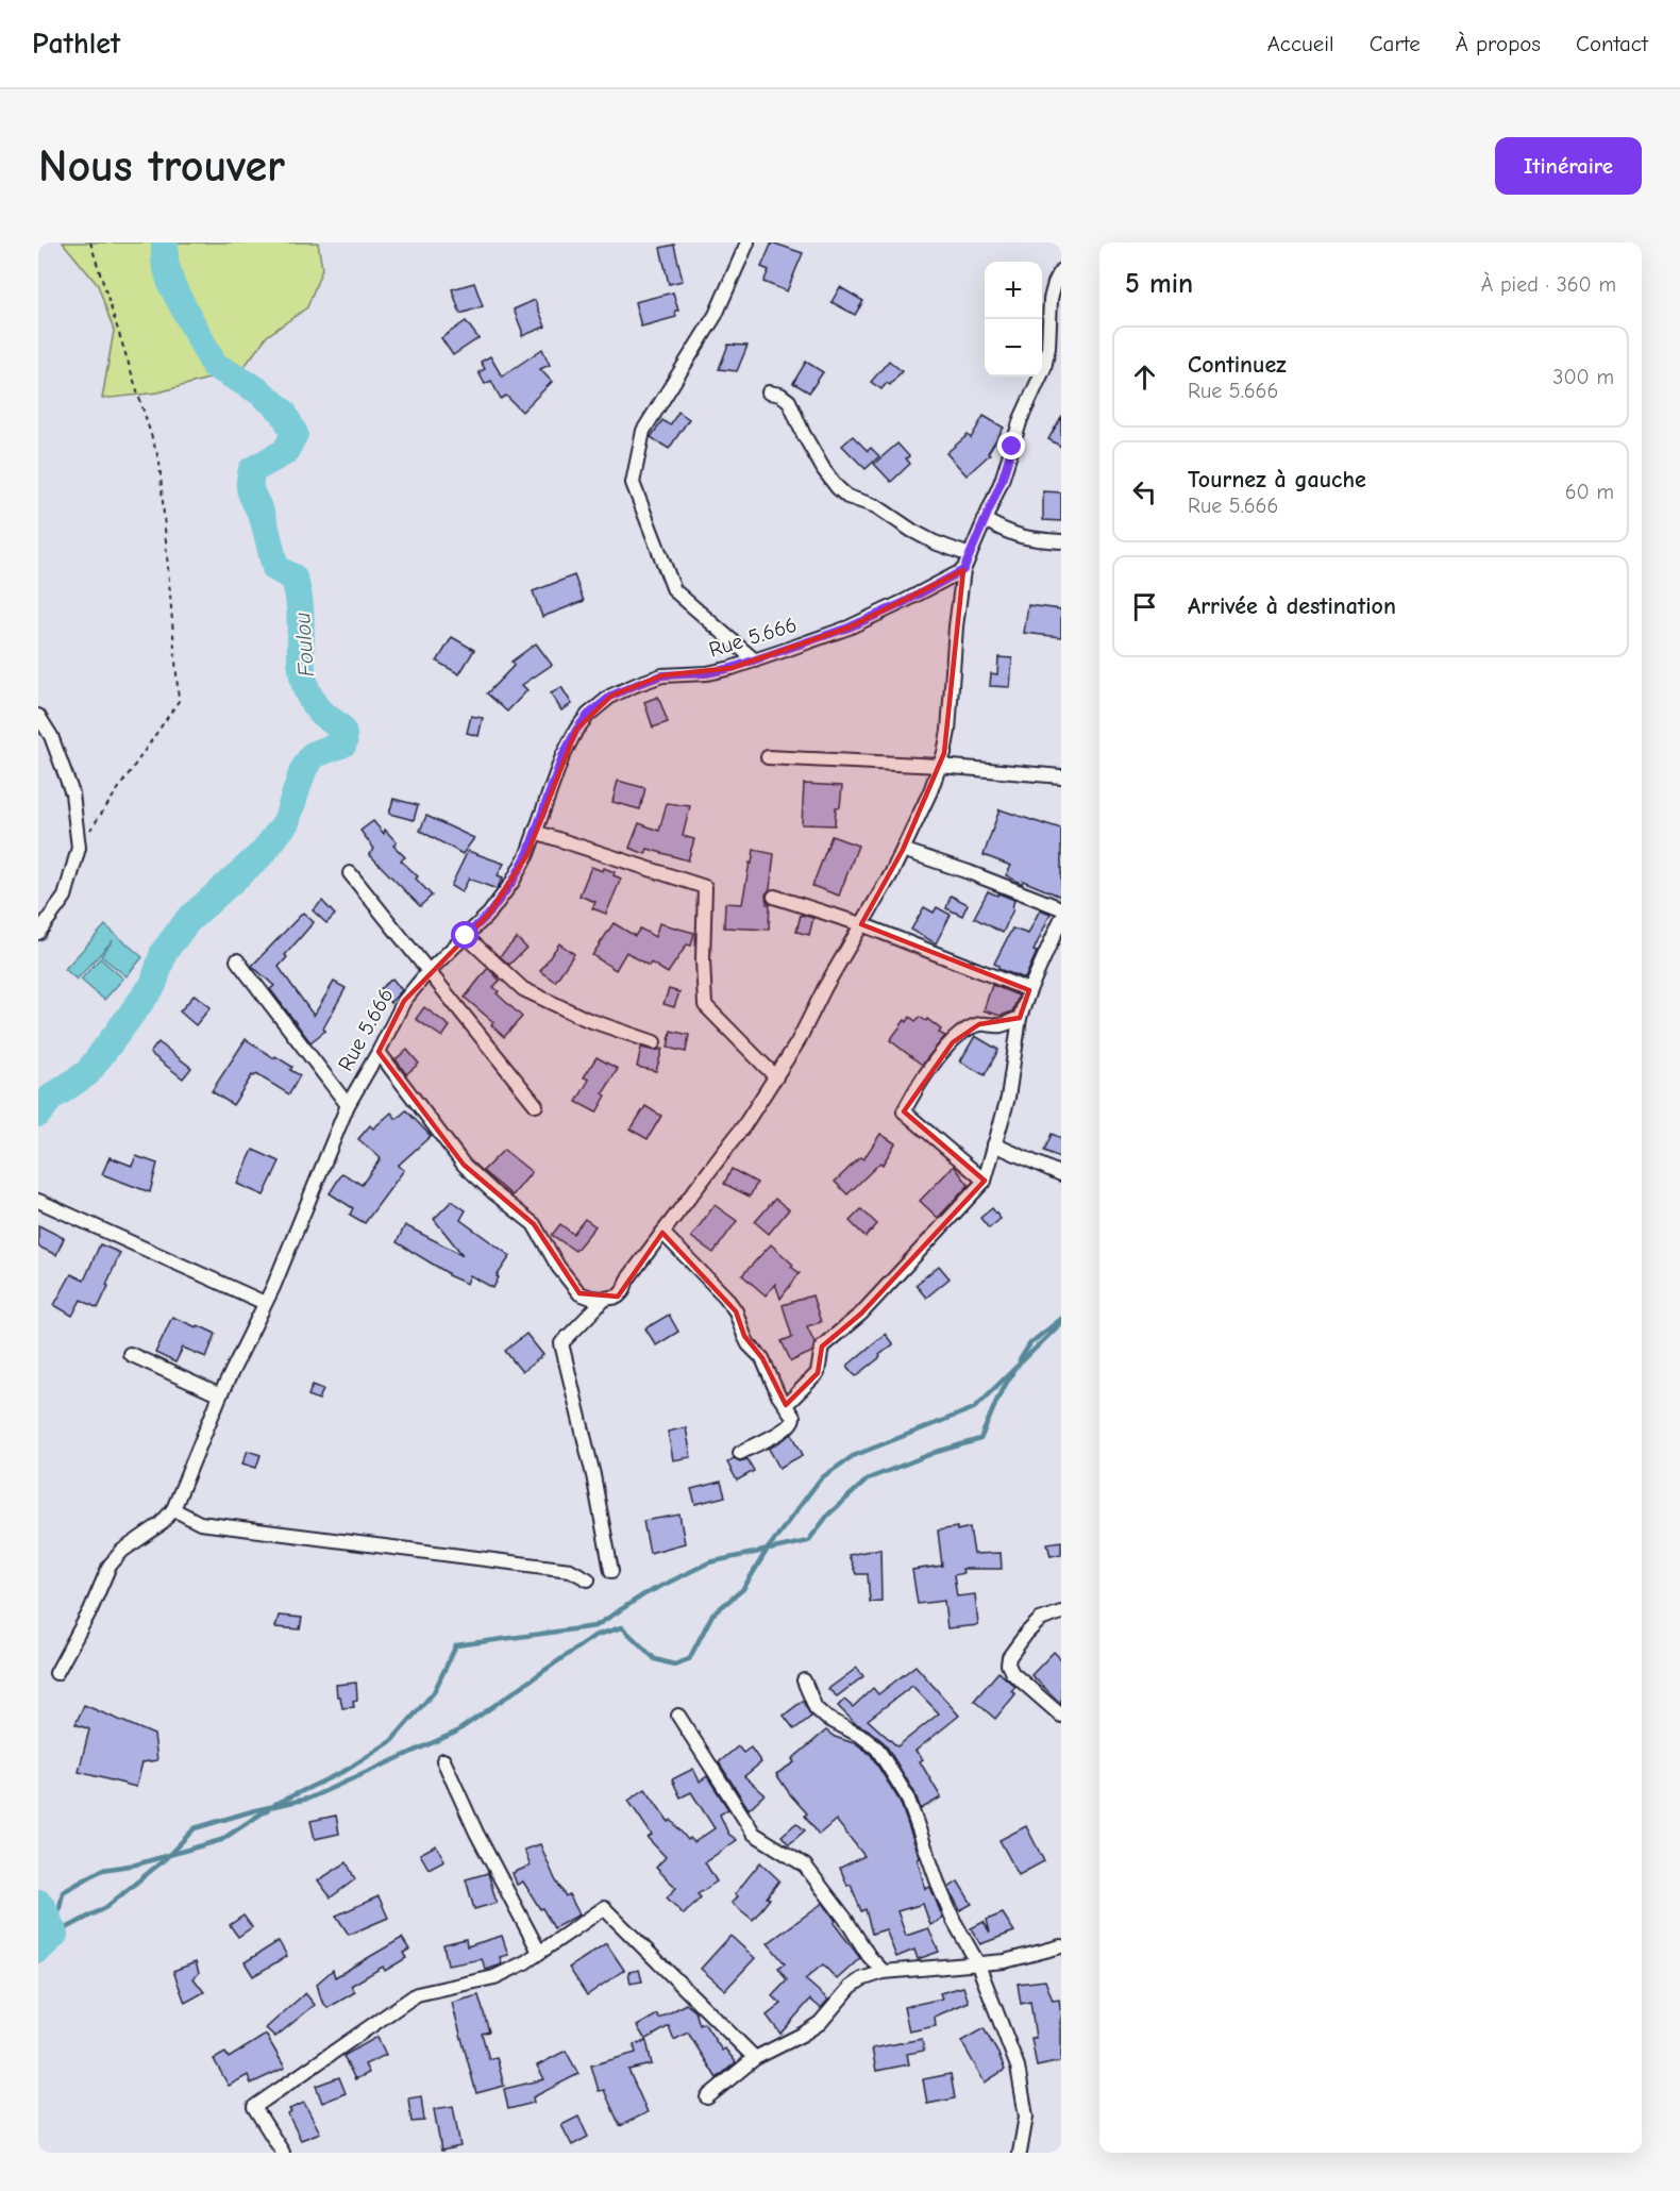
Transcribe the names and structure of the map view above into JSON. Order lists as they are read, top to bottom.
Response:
{
  "streets": {
    "street": ["Rue 5.666"]
  },
  "water": ["Foulou"],
  "page": {
    "header": "Pathlet",
    "nav": [
      "Accueil",
      "Carte",
      "À propos",
      "Contact"
    ],
    "buttons": "Itinéraire",
    "title": "Nous trouver",
    "heading": ["5 min", "À pied · 360 m"],
    "map_buttons": ["+", "−"],
    "list": [
      ["Continuez", "Rue 5.666", "300 m"],
      ["Tournez à gauche", "Rue 5.666", "60 m"],
      "Arrivée à destination"
    ]
  }
}
